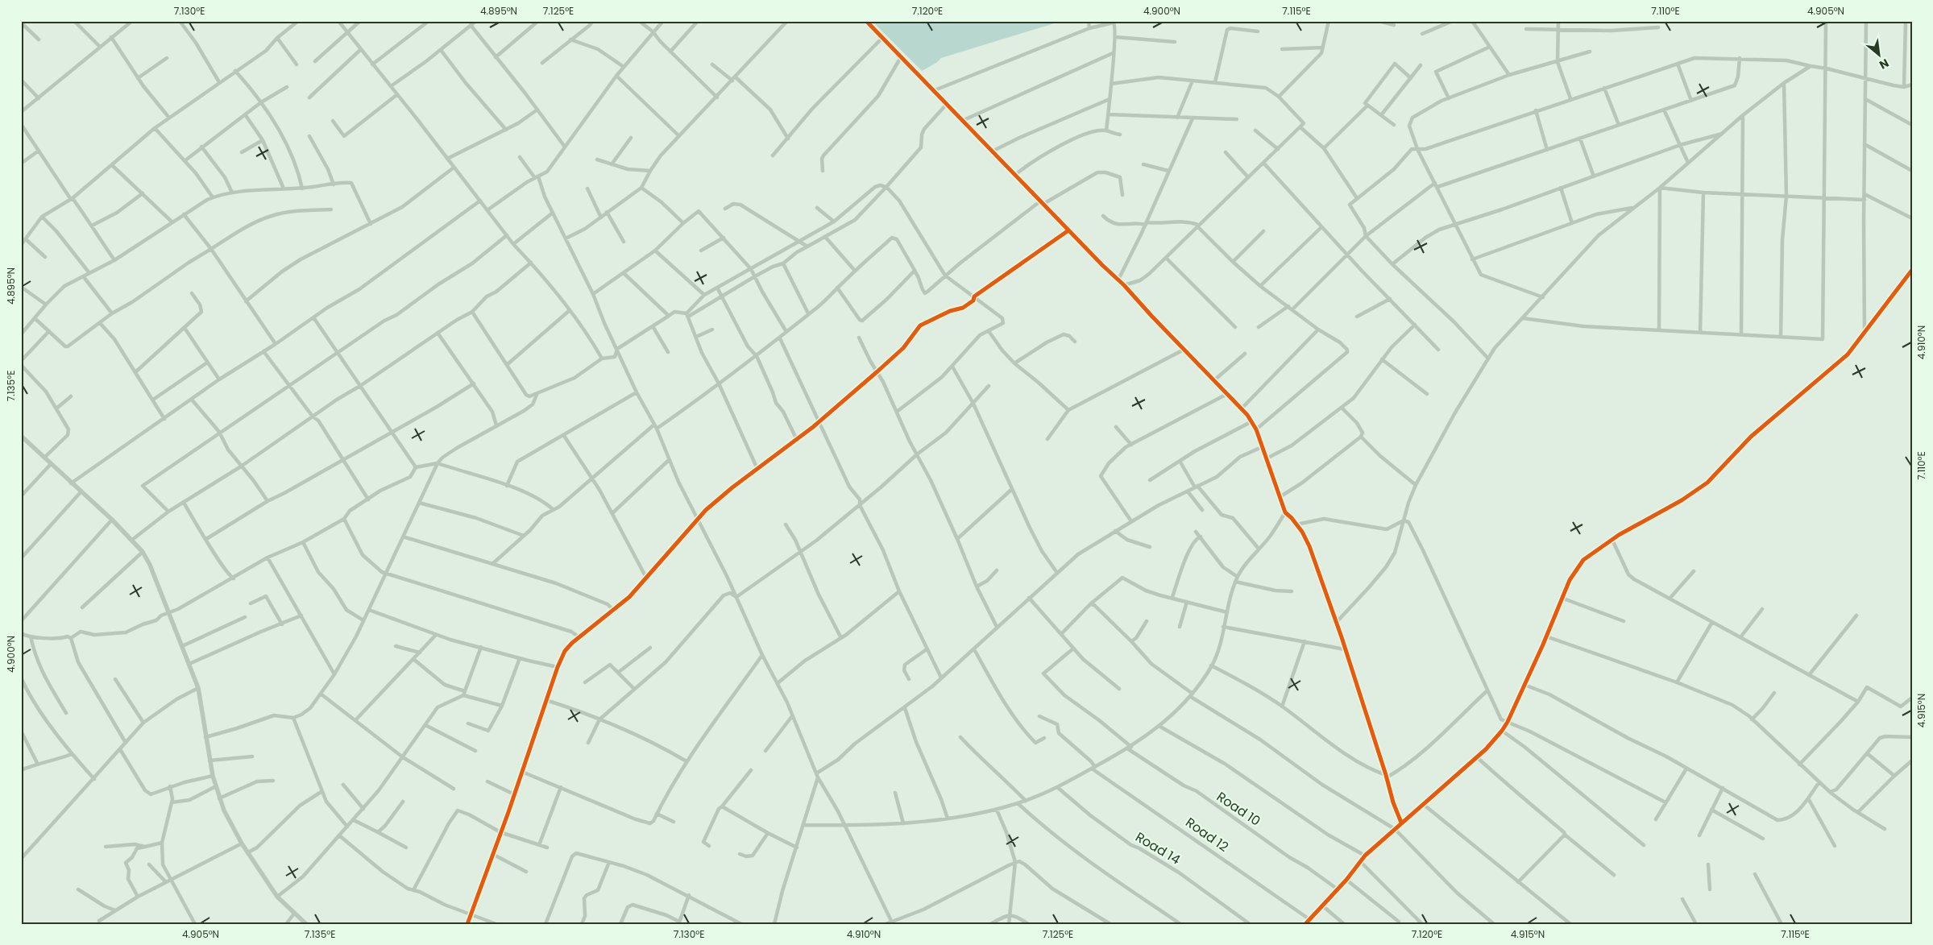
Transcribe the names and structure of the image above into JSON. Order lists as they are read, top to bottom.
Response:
{
  "streets": {
    "street": ["Road 10", "Road 12", "Road 14"]
  },
  "north": "bottom right",
  "coordinates": [
    "7.130°E",
    "4.895°N",
    "7.125°E",
    "7.120°E",
    "4.900°N",
    "7.115°E",
    "7.110°E",
    "4.905°N",
    "4.910°N",
    "7.135°E",
    "4.915°N"
  ]
}
